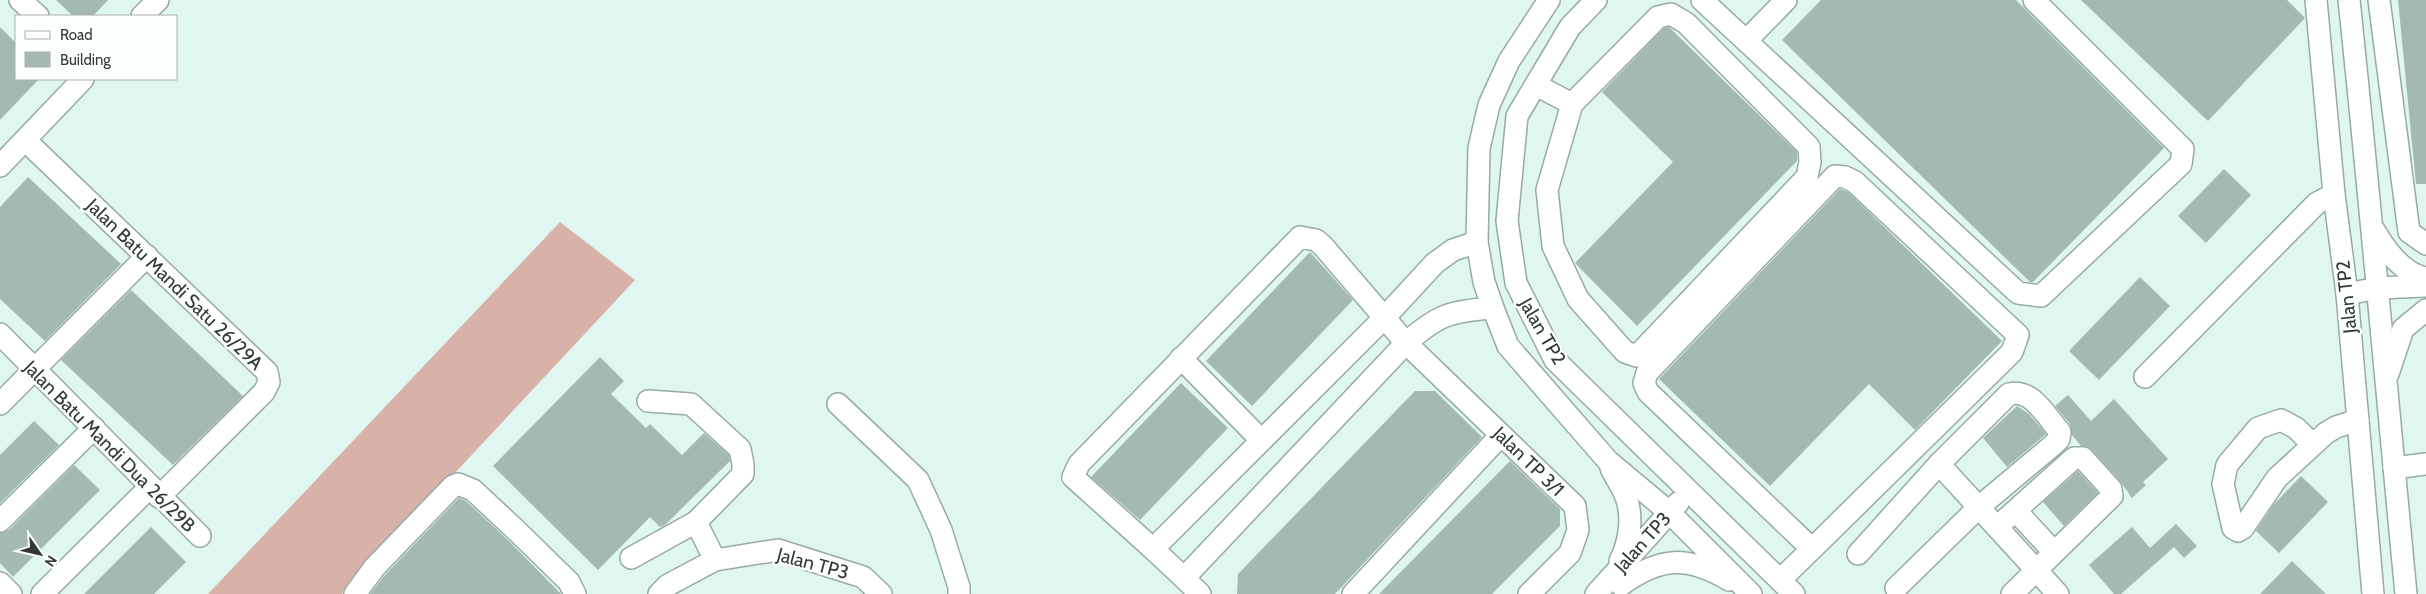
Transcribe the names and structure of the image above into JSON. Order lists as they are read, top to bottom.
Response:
{
  "streets": {
    "street": [
      "Jalan Batu Mandi Satu 26/29A",
      "Jalan TP2",
      "Jalan Batu Mandi Dua 26/29B",
      "Jalan TP 3/1",
      "Jalan TP3"
    ]
  },
  "crossings": [
    ["Jalan Batu Mandi Satu 26/29A", "Jalan Batu Mandi Dua 26/29B"],
    ["Jalan TP2", "Jalan TP3"]
  ],
  "legend": ["Road", "Building"],
  "north": "bottom right"
}
